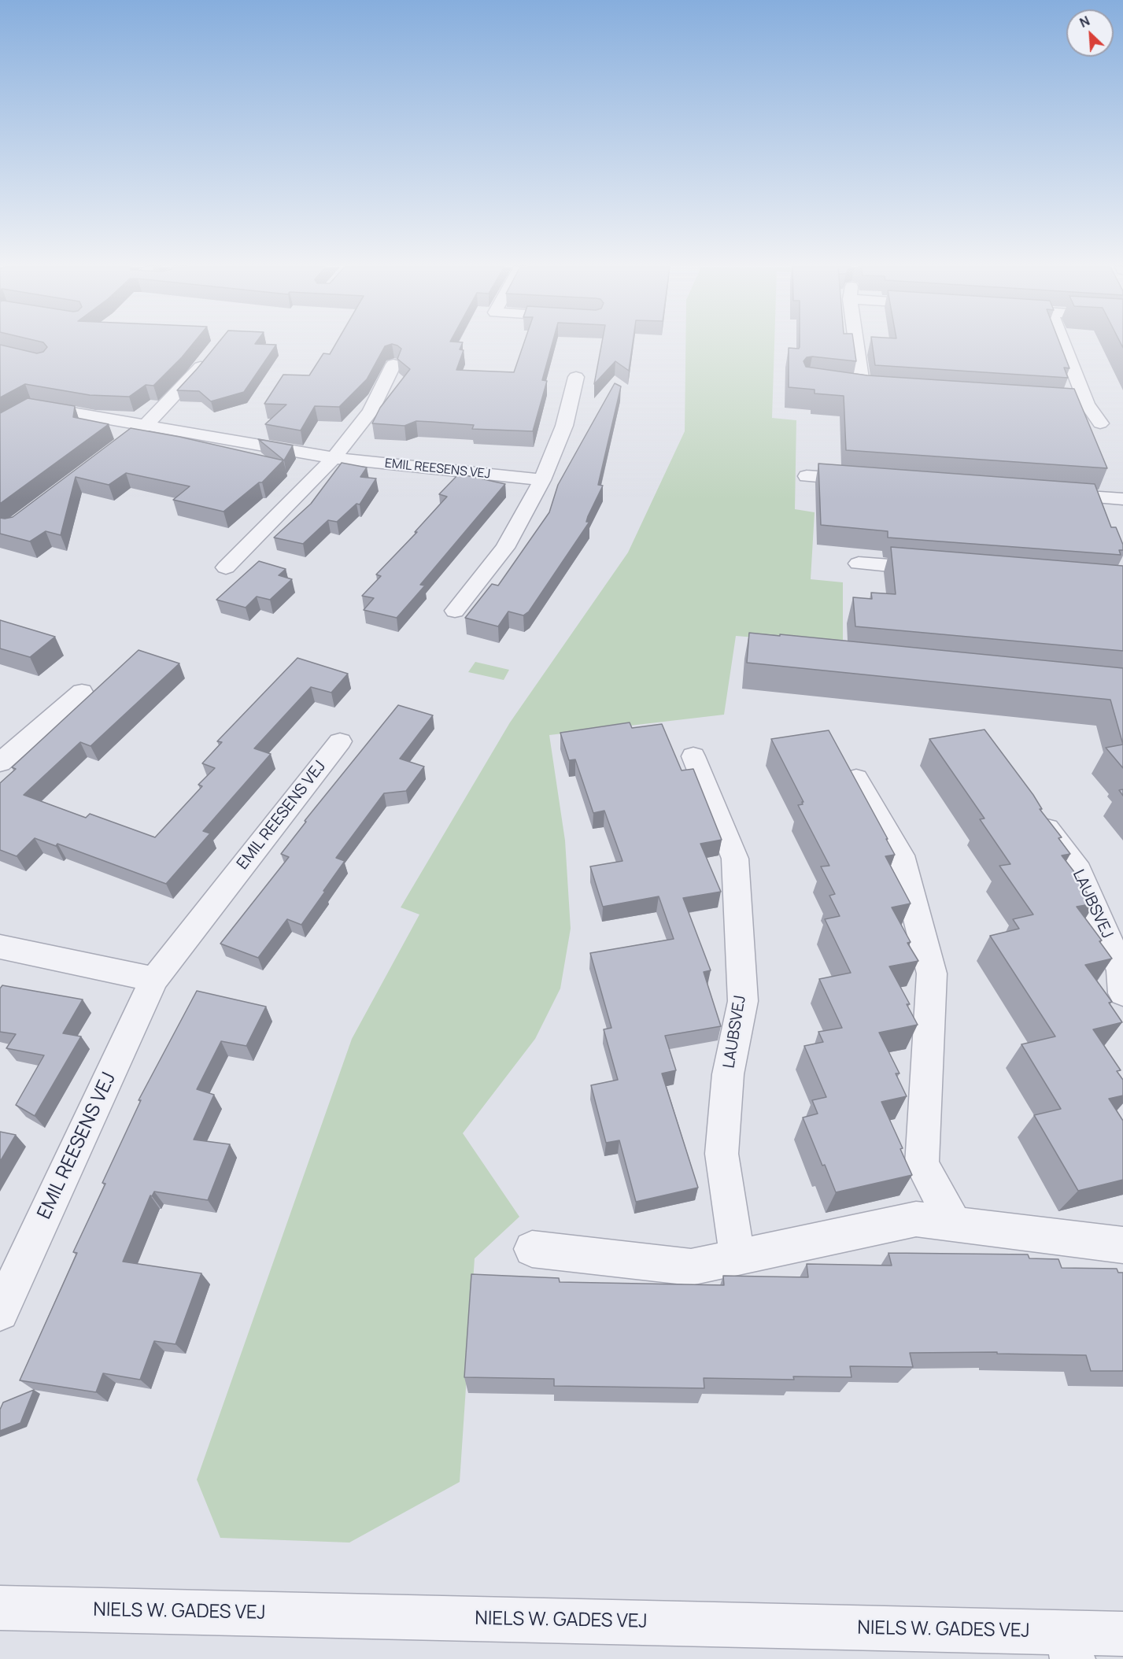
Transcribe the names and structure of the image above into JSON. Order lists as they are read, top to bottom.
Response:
{
  "streets": {
    "street": ["EMIL REESENS VEJ", "LAUBSVEJ", "NIELS W. GADES VEJ"]
  },
  "north": "top left"
}
